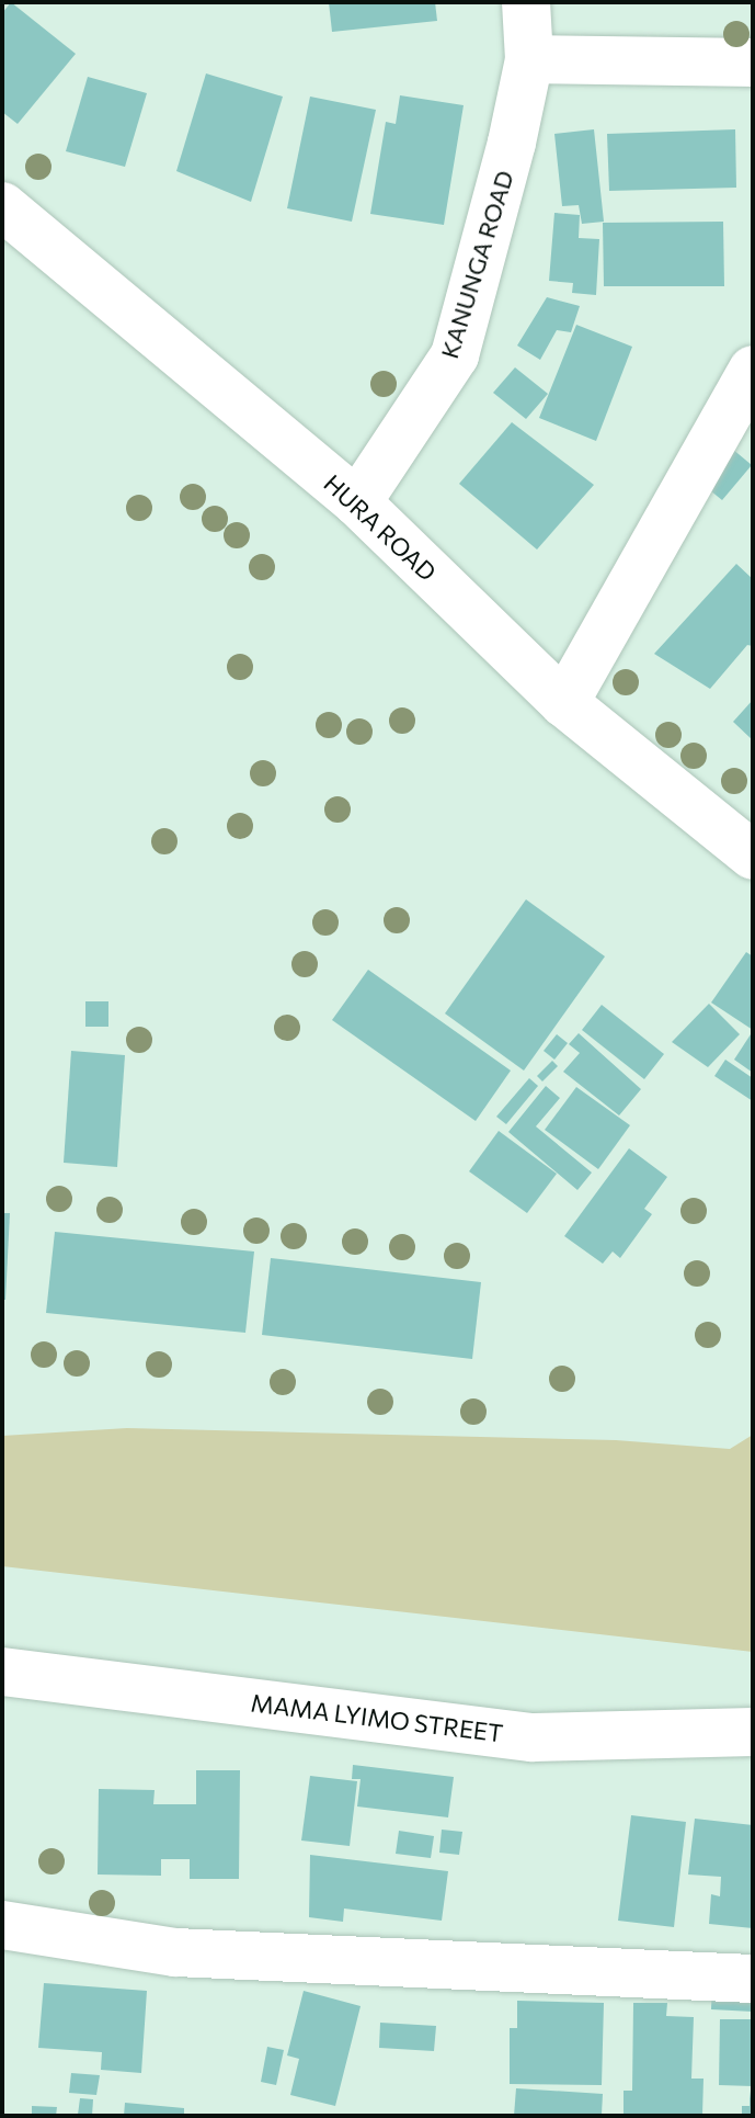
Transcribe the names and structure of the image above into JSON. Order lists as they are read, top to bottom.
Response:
{
  "streets": {
    "street": ["KANUNGA ROAD", "HURA ROAD", "MAMA LYIMO STREET"]
  },
  "crossings": [
    ["KANUNGA ROAD", "HURA ROAD"]
  ]
}
